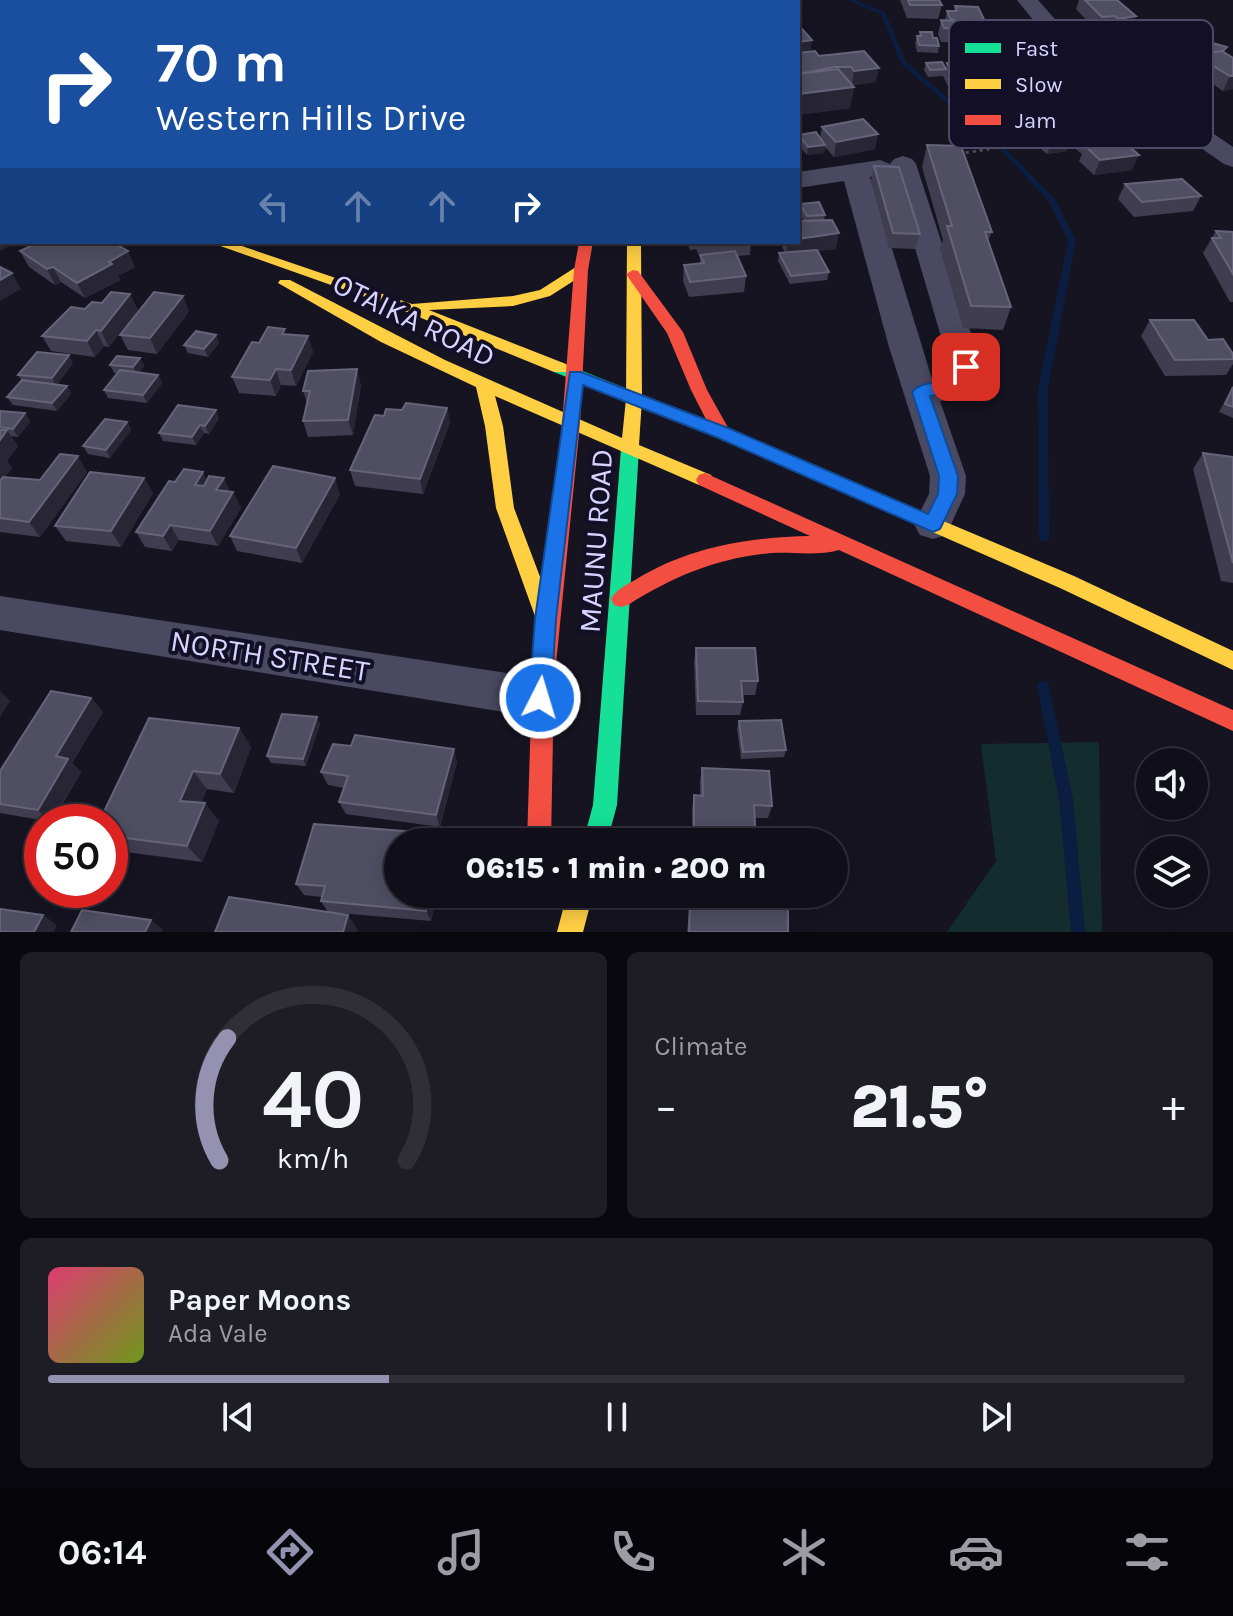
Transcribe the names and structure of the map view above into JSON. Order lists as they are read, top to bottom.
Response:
{
  "streets": {
    "main road": ["OTAIKA ROAD", "MAUNU ROAD"],
    "street": ["NORTH STREET"]
  },
  "crossings": [
    ["OTAIKA ROAD", "MAUNU ROAD"],
    ["MAUNU ROAD", "NORTH STREET"]
  ],
  "legend": ["Fast", "Slow", "Jam"],
  "page": {
    "turn": ["70 m", "Western Hills Drive"],
    "limit": "50",
    "trip": "06:15 · 1 min · 200 m",
    "tile": "Climate",
    "heat": ["−", "21.5°", "+"],
    "song": ["Paper Moons", "Ada Vale"],
    "tabs": "06:14",
    "gauge": ["40", "km/h"]
  }
}
